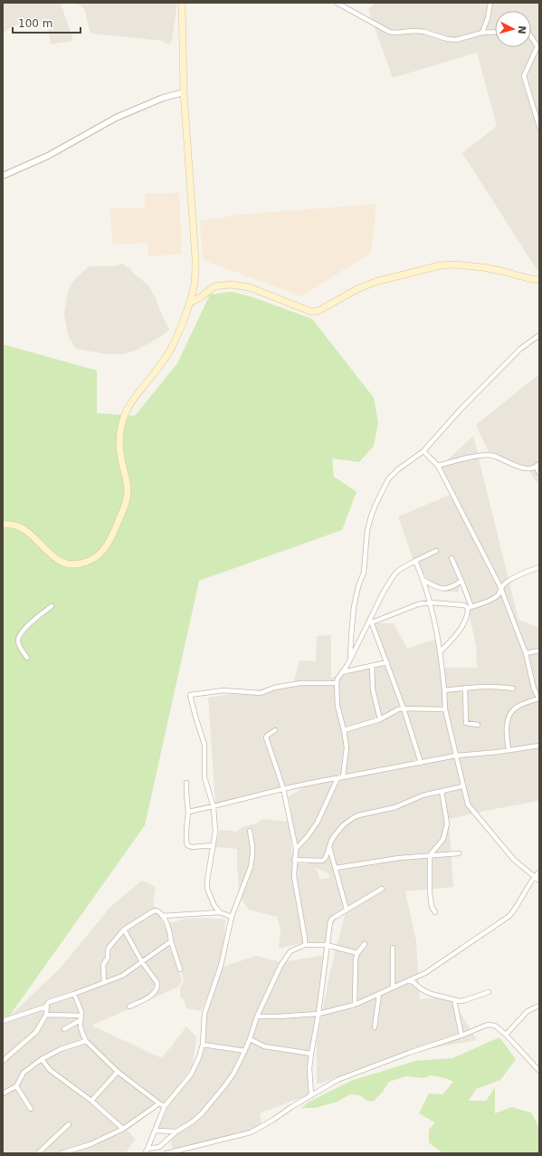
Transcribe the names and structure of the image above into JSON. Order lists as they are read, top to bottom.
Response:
{
  "scale_bar": "100 m",
  "north": "right"
}
